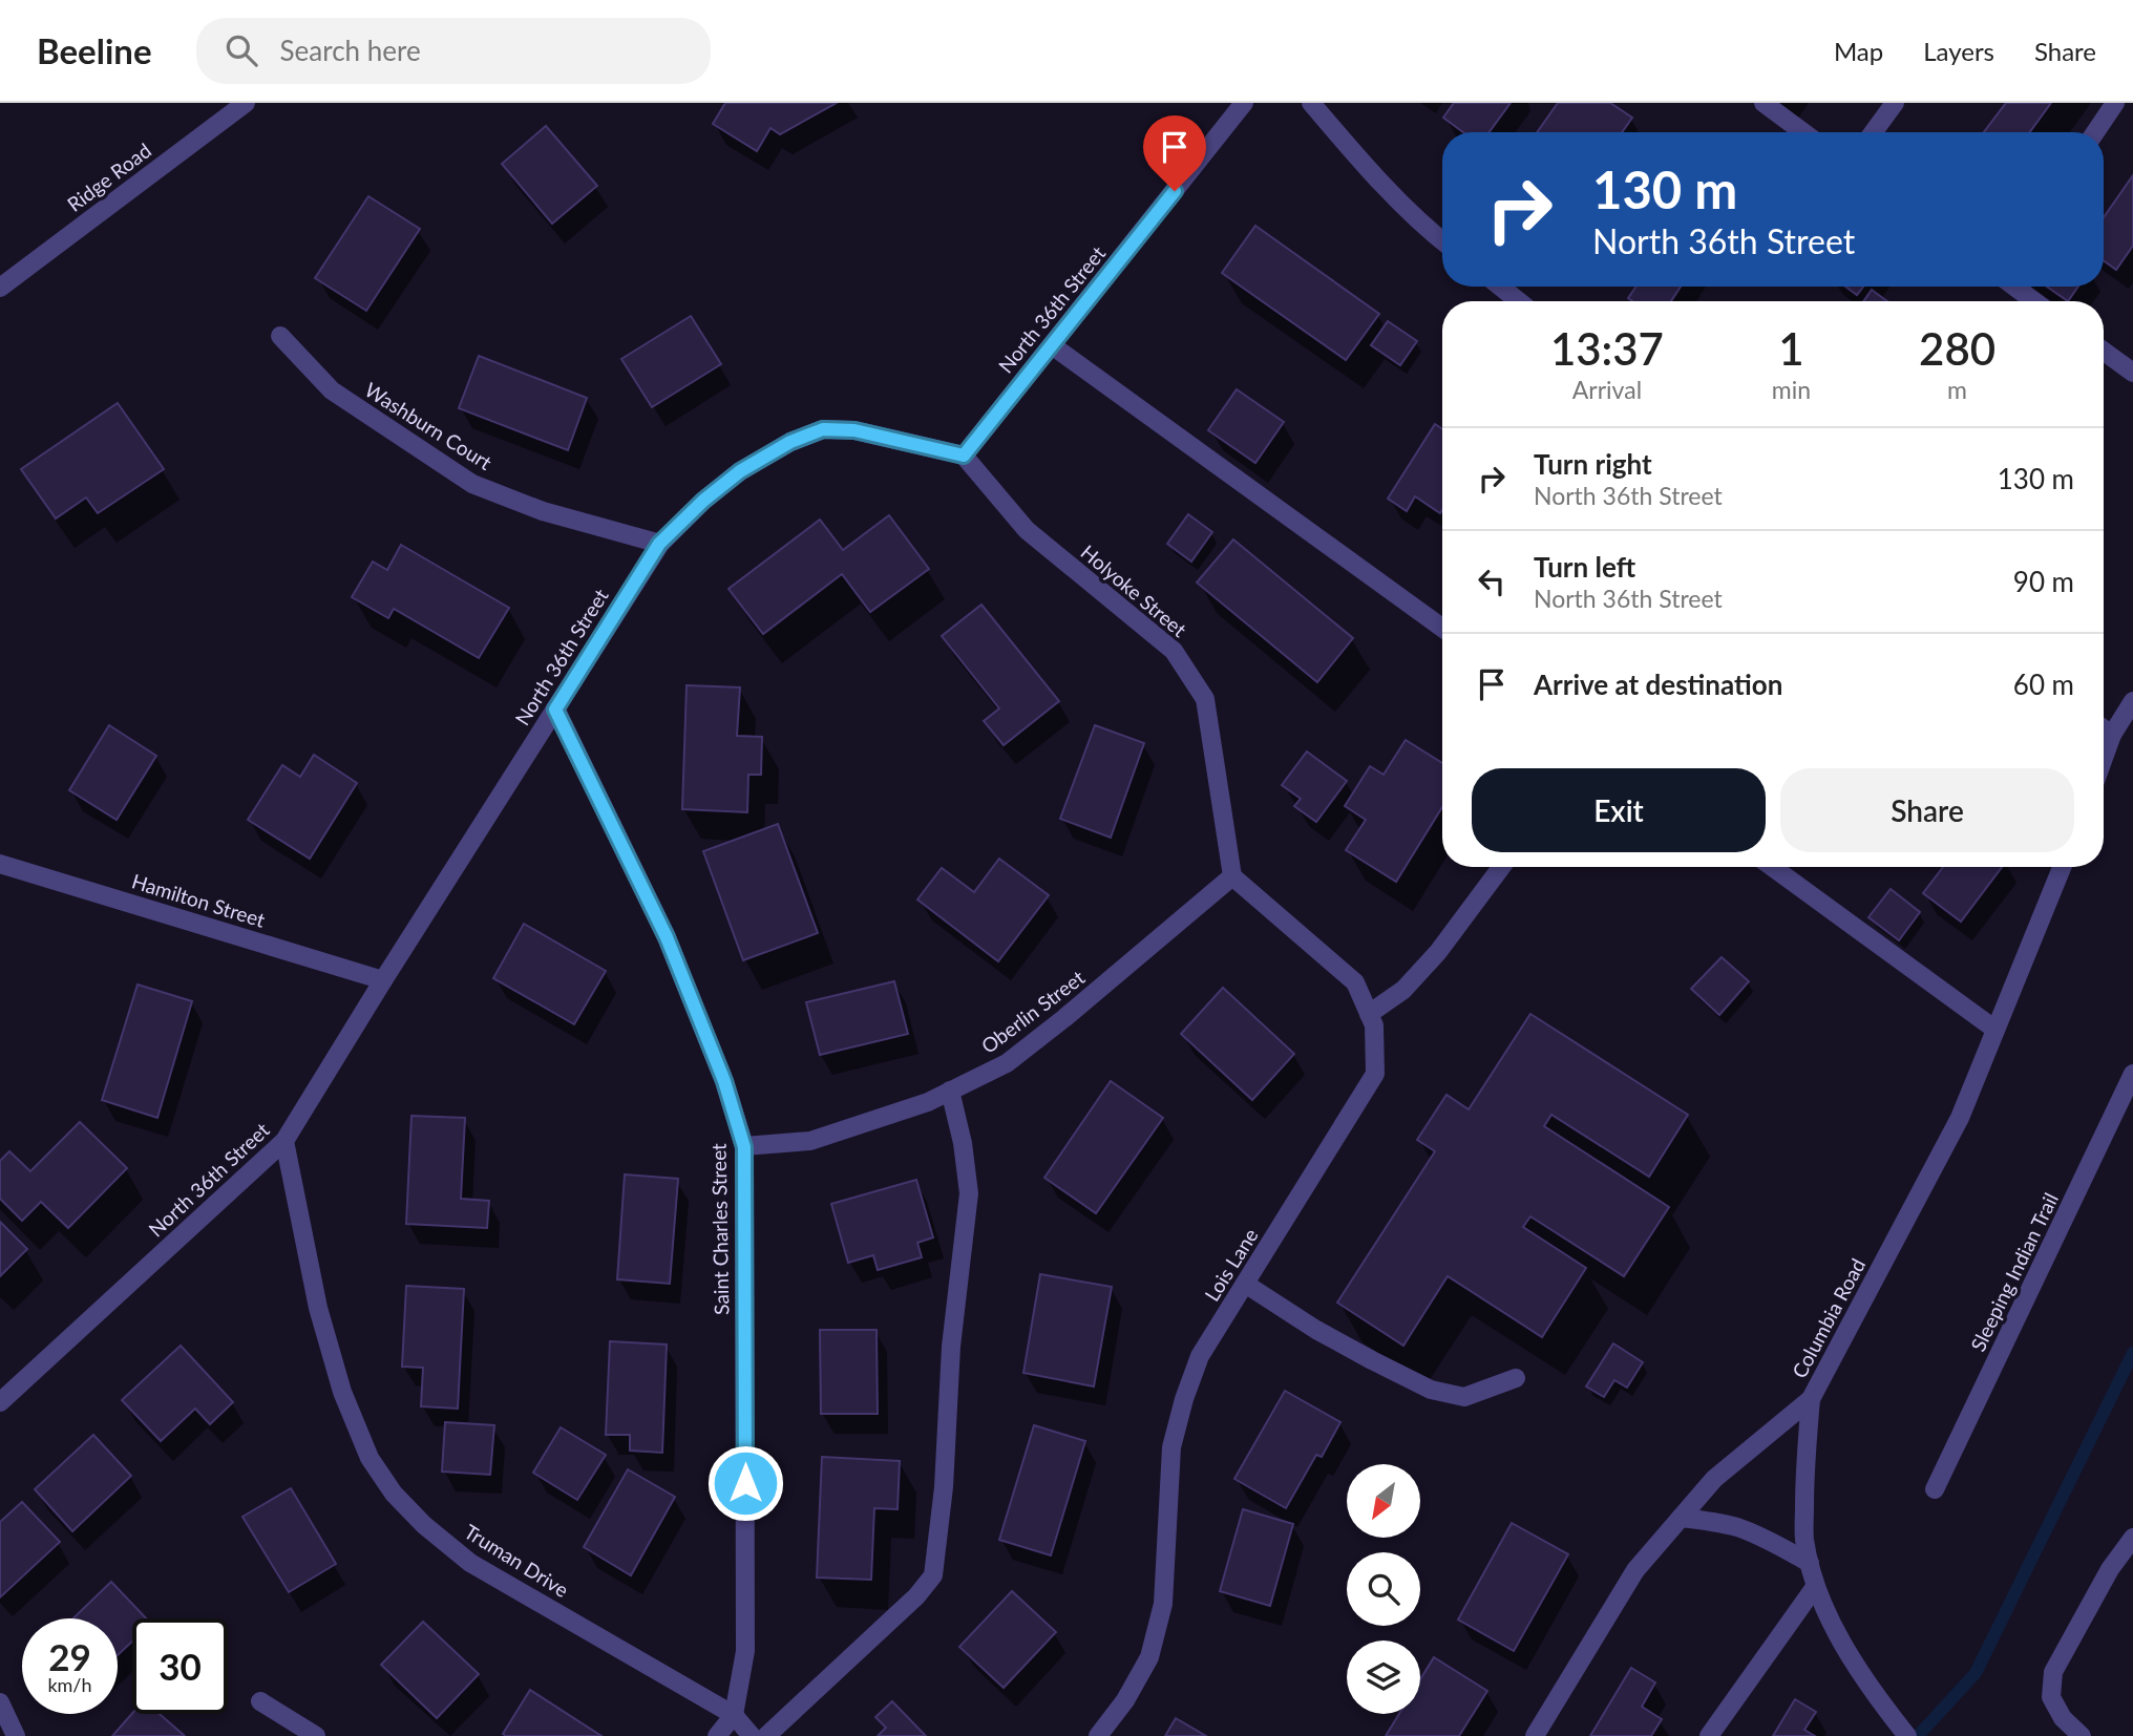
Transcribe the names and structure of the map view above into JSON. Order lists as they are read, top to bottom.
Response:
{
  "streets": {
    "street": [
      "Ridge Road",
      "North 36th Street",
      "Washburn Court",
      "Holyoke Street",
      "Hamilton Street",
      "Oberlin Street",
      "Saint Charles Street",
      "Lois Lane",
      "Sleeping Indian Trail",
      "Columbia Road",
      "Truman Drive"
    ]
  },
  "crossings": [
    ["North 36th Street", "Washburn Court"],
    ["North 36th Street", "Holyoke Street"],
    ["North 36th Street", "Hamilton Street"],
    ["North 36th Street", "Saint Charles Street"],
    ["North 36th Street", "Truman Drive"],
    ["Holyoke Street", "Oberlin Street"],
    ["Holyoke Street", "Lois Lane"],
    ["Oberlin Street", "Saint Charles Street"],
    ["Oberlin Street", "Lois Lane"],
    ["Saint Charles Street", "Truman Drive"]
  ],
  "north": "bottom left",
  "page": {
    "header": "Beeline",
    "search": "Search here",
    "nav": ["Map", "Layers", "Share"],
    "turn": ["130 m", "North 36th Street"],
    "eta": [
      "13:37",
      "Arrival",
      "1",
      "min",
      "280",
      "m"
    ],
    "list": [
      {
        "name": "Turn right",
        "note": "North 36th Street",
        "value": "130 m"
      },
      {
        "name": "Turn left",
        "note": "North 36th Street",
        "value": "90 m"
      },
      {
        "name": "Arrive at destination",
        "value": "60 m"
      }
    ],
    "buttons": ["Exit", "Share"],
    "speed": "29 km/h",
    "limit": "30"
  }
}
